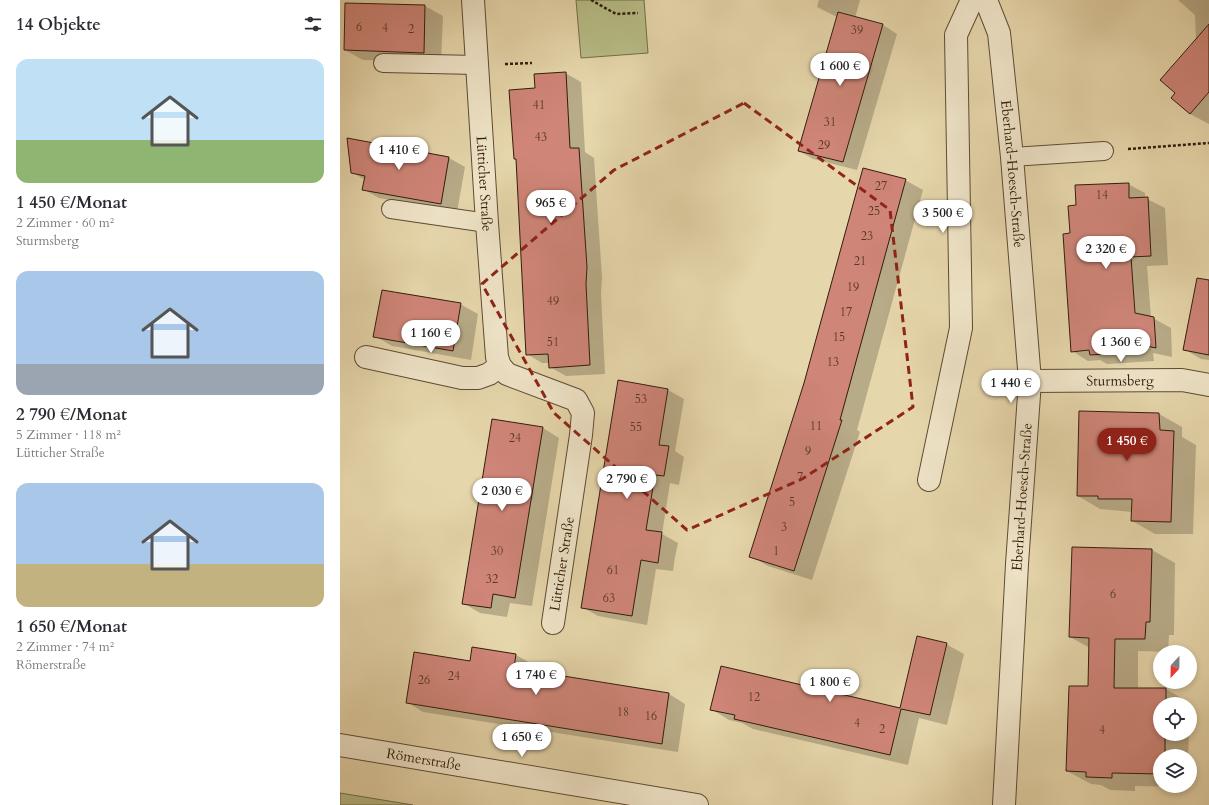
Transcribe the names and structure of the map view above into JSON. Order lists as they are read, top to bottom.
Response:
{
  "streets": {
    "street": [
      "Eberhard-Hoesch-Straße",
      "Lütticher Straße",
      "Sturmsberg",
      "Römerstraße"
    ]
  },
  "crossings": [
    ["Eberhard-Hoesch-Straße", "Sturmsberg"]
  ],
  "house_numbers": [
    "6",
    "4",
    "2",
    "39",
    "41",
    "31",
    "43",
    "29",
    "27",
    "14",
    "25",
    "23",
    "21",
    "19",
    "49",
    "17",
    "15",
    "51",
    "13",
    "53",
    "11",
    "55",
    "24",
    "9",
    "7",
    "5",
    "3",
    "30",
    "1",
    "61",
    "32",
    "6",
    "63",
    "24",
    "26",
    "12",
    "18",
    "16",
    "4",
    "2",
    "4"
  ],
  "north": "bottom",
  "page": {
    "heading": "14 Objekte",
    "list": [
      {
        "name": "1 450 €/Monat",
        "note": "2 Zimmer · 60 m² · Sturmsberg"
      },
      {
        "name": "2 790 €/Monat",
        "note": "5 Zimmer · 118 m² · Lütticher Straße"
      },
      {
        "name": "1 650 €/Monat",
        "note": "2 Zimmer · 74 m² · Römerstraße"
      }
    ],
    "price": [
      "1 600 €",
      "1 410 €",
      "965 €",
      "3 500 €",
      "2 320 €",
      "1 160 €",
      "1 360 €",
      "1 440 €",
      "1 450 €",
      "2 790 €",
      "2 030 €",
      "1 740 €",
      "1 800 €",
      "1 650 €"
    ]
  }
}
